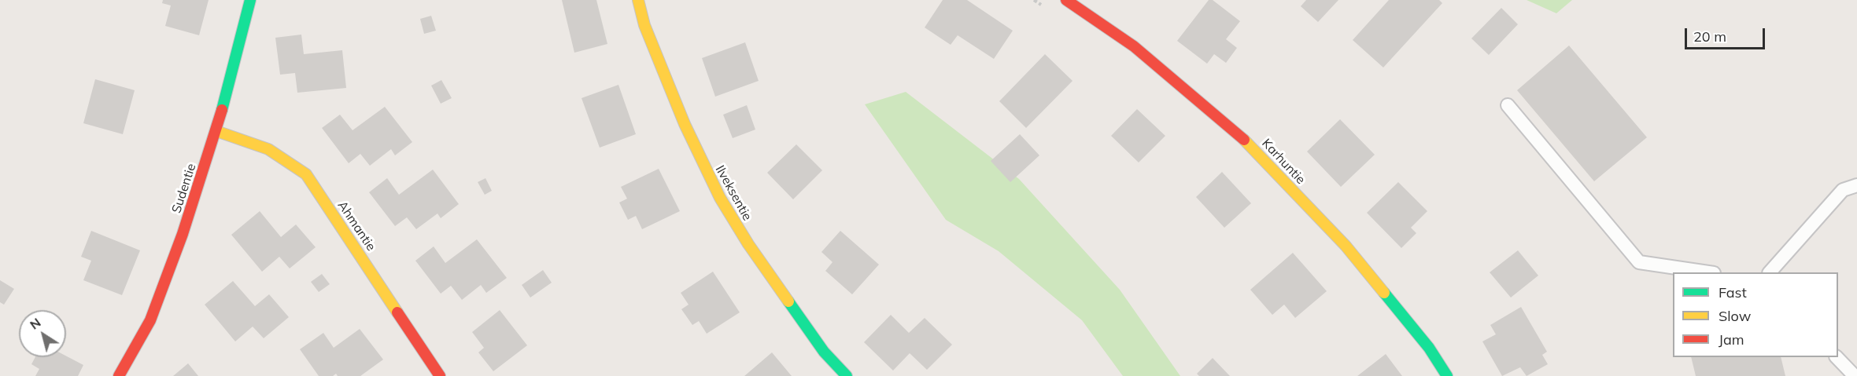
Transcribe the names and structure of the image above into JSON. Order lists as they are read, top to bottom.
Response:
{
  "streets": {
    "street": [
      "Karhuntie",
      "Sudentie",
      "Ilveksentie",
      "Ahmantie"
    ]
  },
  "crossings": [
    ["Sudentie", "Ahmantie"]
  ],
  "legend": ["Fast", "Slow", "Jam"],
  "scale_bar": "20 m",
  "north": "top left"
}
